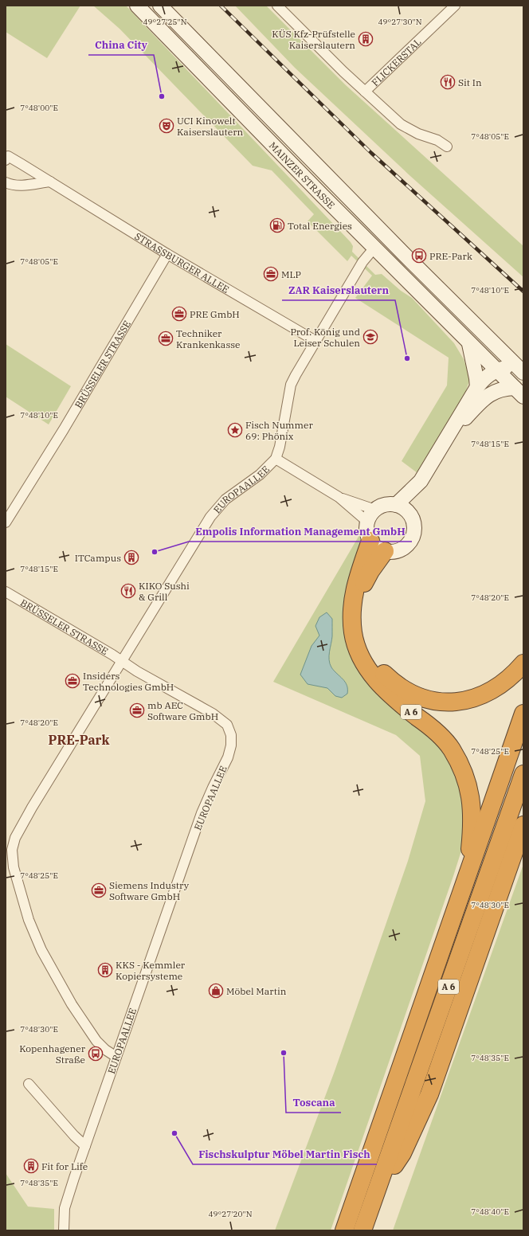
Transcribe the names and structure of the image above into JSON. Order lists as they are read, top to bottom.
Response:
{
  "streets": {
    "highway": ["A 6"],
    "main road": ["MAINZER STRASSE"],
    "street": [
      "FLICKERSTAL",
      "STRASSBURGER ALLEE",
      "BRÜSSELER STRASSE",
      "EUROPAALLEE"
    ]
  },
  "crossings": [
    ["MAINZER STRASSE", "EUROPAALLEE"],
    ["STRASSBURGER ALLEE", "BRÜSSELER STRASSE"],
    ["STRASSBURGER ALLEE", "EUROPAALLEE"],
    ["BRÜSSELER STRASSE", "EUROPAALLEE"],
    ["EUROPAALLEE", "A 6"]
  ],
  "districts": ["PRE-Park"],
  "places": {
    "building": [
      "KÜS Kfz-Prüfstelle Kaiserslautern",
      "ITCampus",
      "KKS - Kemmler Kopiersysteme",
      "Fit for Life"
    ],
    "restaurant": ["Sit In", "KIKO Sushi & Grill"],
    "other": [
      "China City",
      "ZAR Kaiserslautern",
      "Empolis Information Management GmbH",
      "Toscana",
      "Fischskulptur Möbel Martin Fisch"
    ],
    "theatre": ["UCI Kinowelt Kaiserslautern"],
    "fuel station": ["Total Energies"],
    "bus stop": ["PRE-Park", "Kopenhagener Straße"],
    "office": [
      "MLP",
      "PRE GmbH",
      "Techniker Krankenkasse",
      "Insiders Technologies GmbH",
      "mb AEC Software GmbH",
      "Siemens Industry Software GmbH"
    ],
    "school or university": ["Prof. König und Leiser Schulen"],
    "place": ["Fisch Nummer 69: Phönix"],
    "shop": ["Möbel Martin"]
  },
  "coordinates": [
    "49°27'25\"N",
    "49°27'30\"N",
    "7°48'00\"E",
    "7°48'05\"E",
    "7°48'10\"E",
    "7°48'15\"E",
    "7°48'20\"E",
    "7°48'25\"E",
    "7°48'30\"E",
    "7°48'35\"E",
    "7°48'40\"E",
    "49°27'20\"N"
  ]
}
